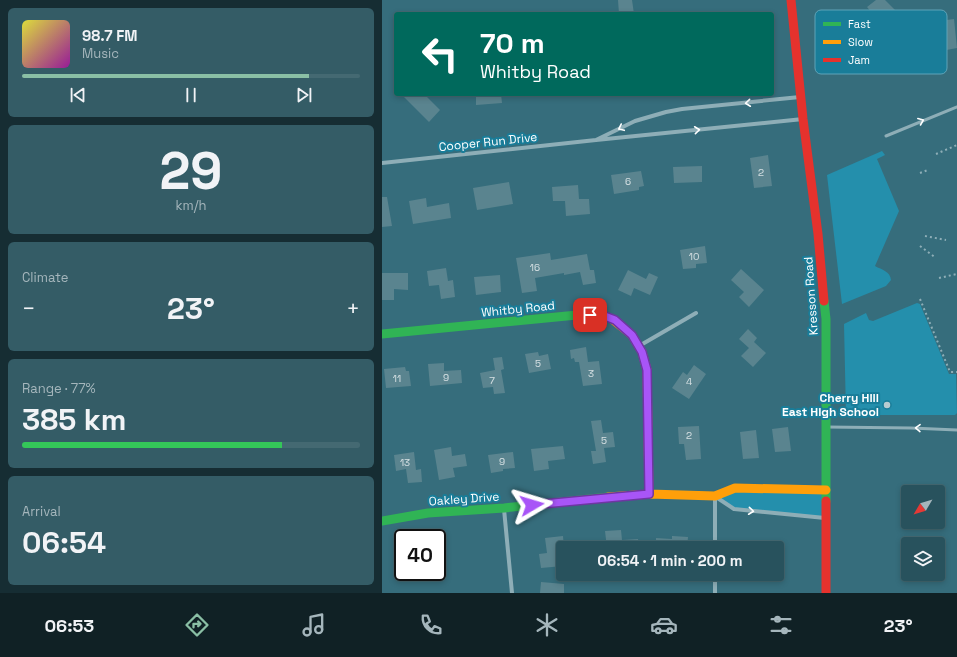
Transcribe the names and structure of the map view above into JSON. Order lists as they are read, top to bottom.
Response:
{
  "streets": {
    "street": [
      "Cooper Run Drive",
      "Kresson Road",
      "Whitby Road",
      "Oakley Drive"
    ]
  },
  "crossings": [
    ["Cooper Run Drive", "Kresson Road"],
    ["Whitby Road", "Oakley Drive"]
  ],
  "places": ["Cherry Hill East High School"],
  "house_numbers": [
    "2",
    "6",
    "10",
    "16",
    "5",
    "3",
    "9",
    "11",
    "7",
    "4",
    "2",
    "5",
    "9",
    "13"
  ],
  "legend": ["Fast", "Slow", "Jam"],
  "north": "bottom left",
  "page": {
    "turn": ["70 m", "Whitby Road"],
    "song": ["98.7 FM", "Music"],
    "tile": [
      ["29", "km/h"],
      "Climate",
      ["Range · 77%", "385 km"],
      ["Arrival", "06:54"]
    ],
    "heat": ["−", "23°", "+"],
    "limit": "40",
    "trip": "06:54 · 1 min · 200 m",
    "tabs": ["06:53", "23°"]
  }
}
